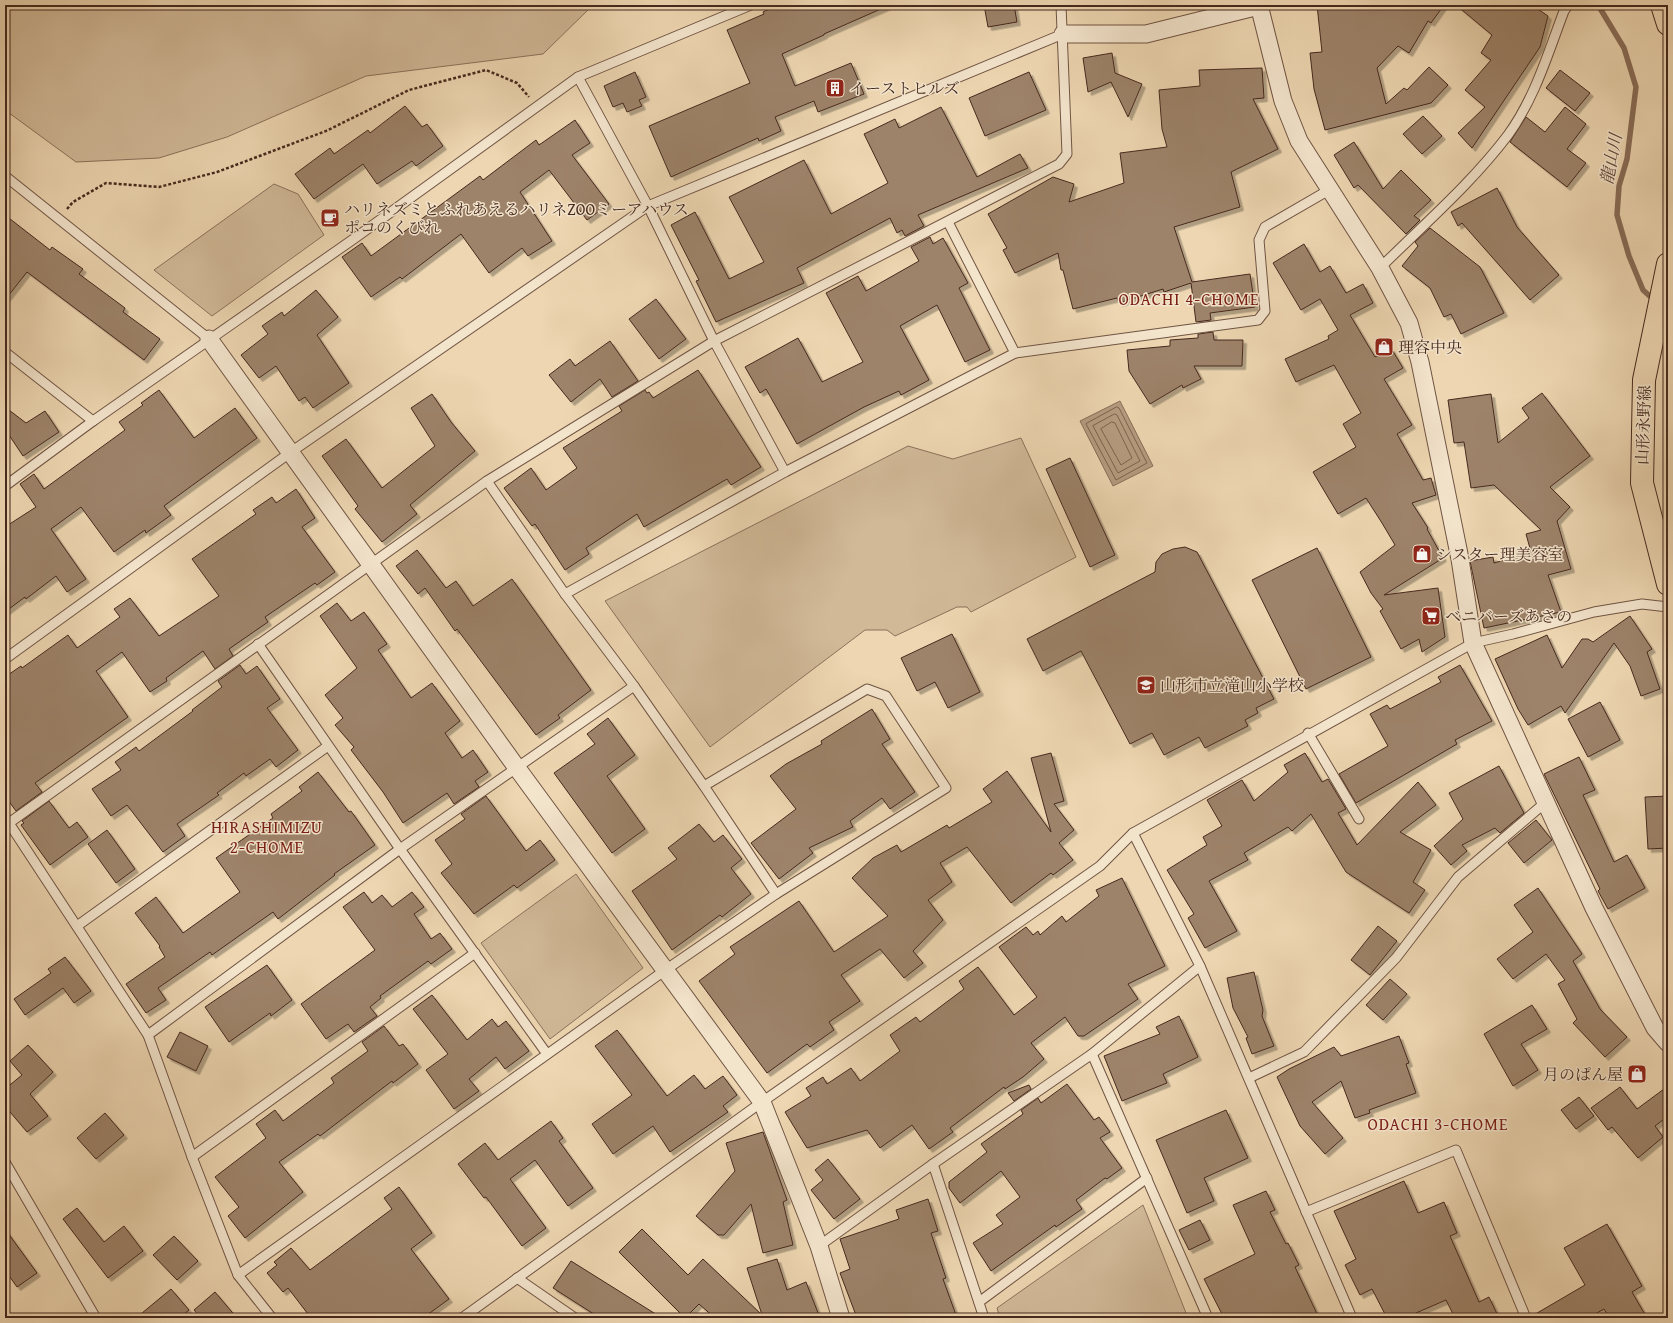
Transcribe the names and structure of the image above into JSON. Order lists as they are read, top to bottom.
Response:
{
  "streets": {
    "main road": ["山形永野線"]
  },
  "districts": ["ODACHI 4-CHOME", "HIRASHIMIZU 2-CHOME", "ODACHI 3-CHOME"],
  "water": ["龍山川"],
  "places": {
    "building": ["イーストヒルズ"],
    "cafe": ["ハリネズミとふれあえるハリネZOOミーアハウス ポコのくびれ"],
    "shop": ["理容中央", "シスター理美容室", "月のぱん屋"],
    "supermarket": ["ベニバーズあさの"],
    "school or university": ["山形市立滝山小学校"]
  }
}
